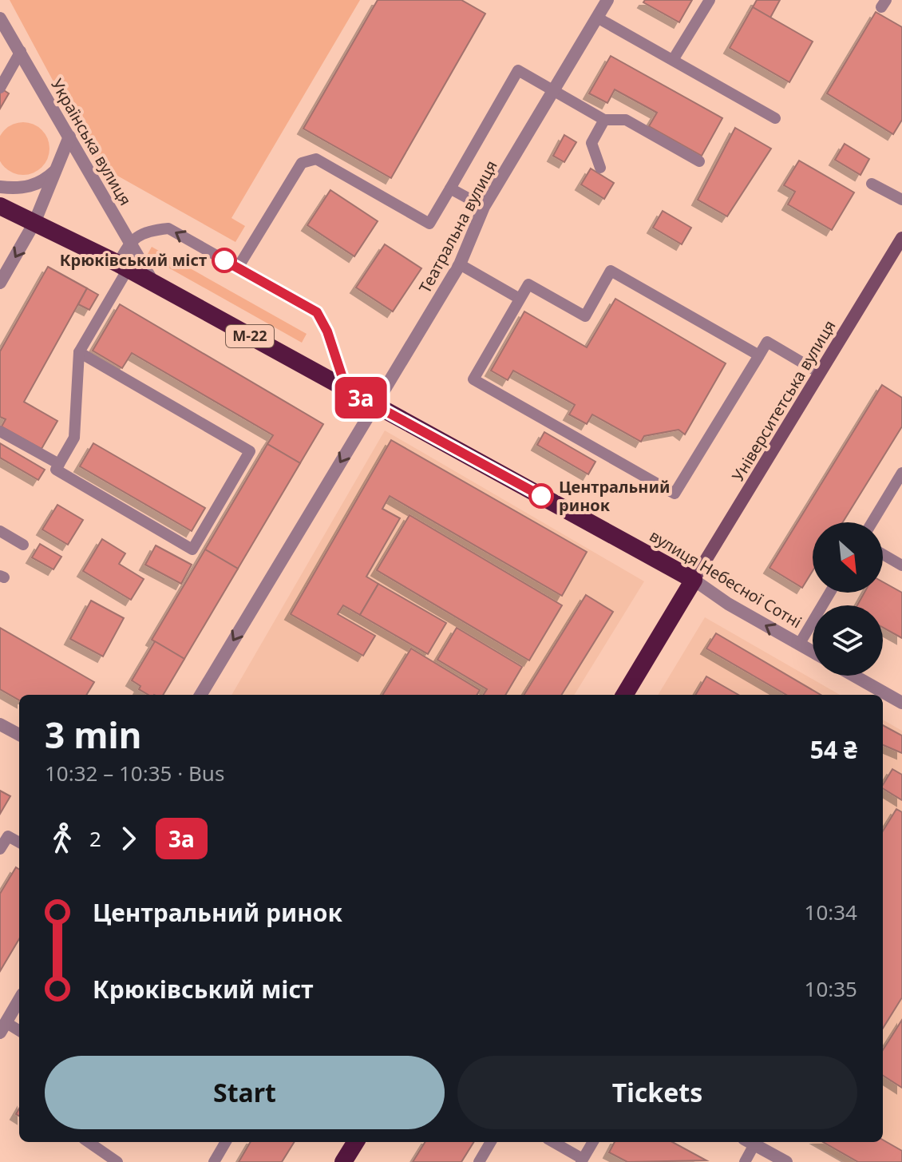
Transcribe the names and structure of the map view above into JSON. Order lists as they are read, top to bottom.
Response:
{
  "streets": {
    "highway": ["М-22", "вулиця Небесної Сотні"],
    "main road": ["Університетська вулиця"],
    "street": ["Українська вулиця", "Театральна вулиця"]
  },
  "crossings": [
    ["Українська вулиця", "вулиця Небесної Сотні"],
    ["Театральна вулиця", "вулиця Небесної Сотні"],
    ["Університетська вулиця", "вулиця Небесної Сотні"]
  ],
  "one_way": ["Театральна вулиця"],
  "places": ["Крюківський міст", "Центральний ринок"],
  "lines": ["bus line 3а"],
  "north": "bottom right",
  "page": {
    "on_map": "3а",
    "heading": ["3 min", "10:32 – 10:35 · Bus", "54 ₴"],
    "legs": ["2", "3а"],
    "list": [
      {
        "name": "Центральний ринок",
        "value": "10:34"
      },
      {
        "name": "Крюківський міст",
        "value": "10:35"
      }
    ],
    "buttons": ["Start", "Tickets"]
  }
}
